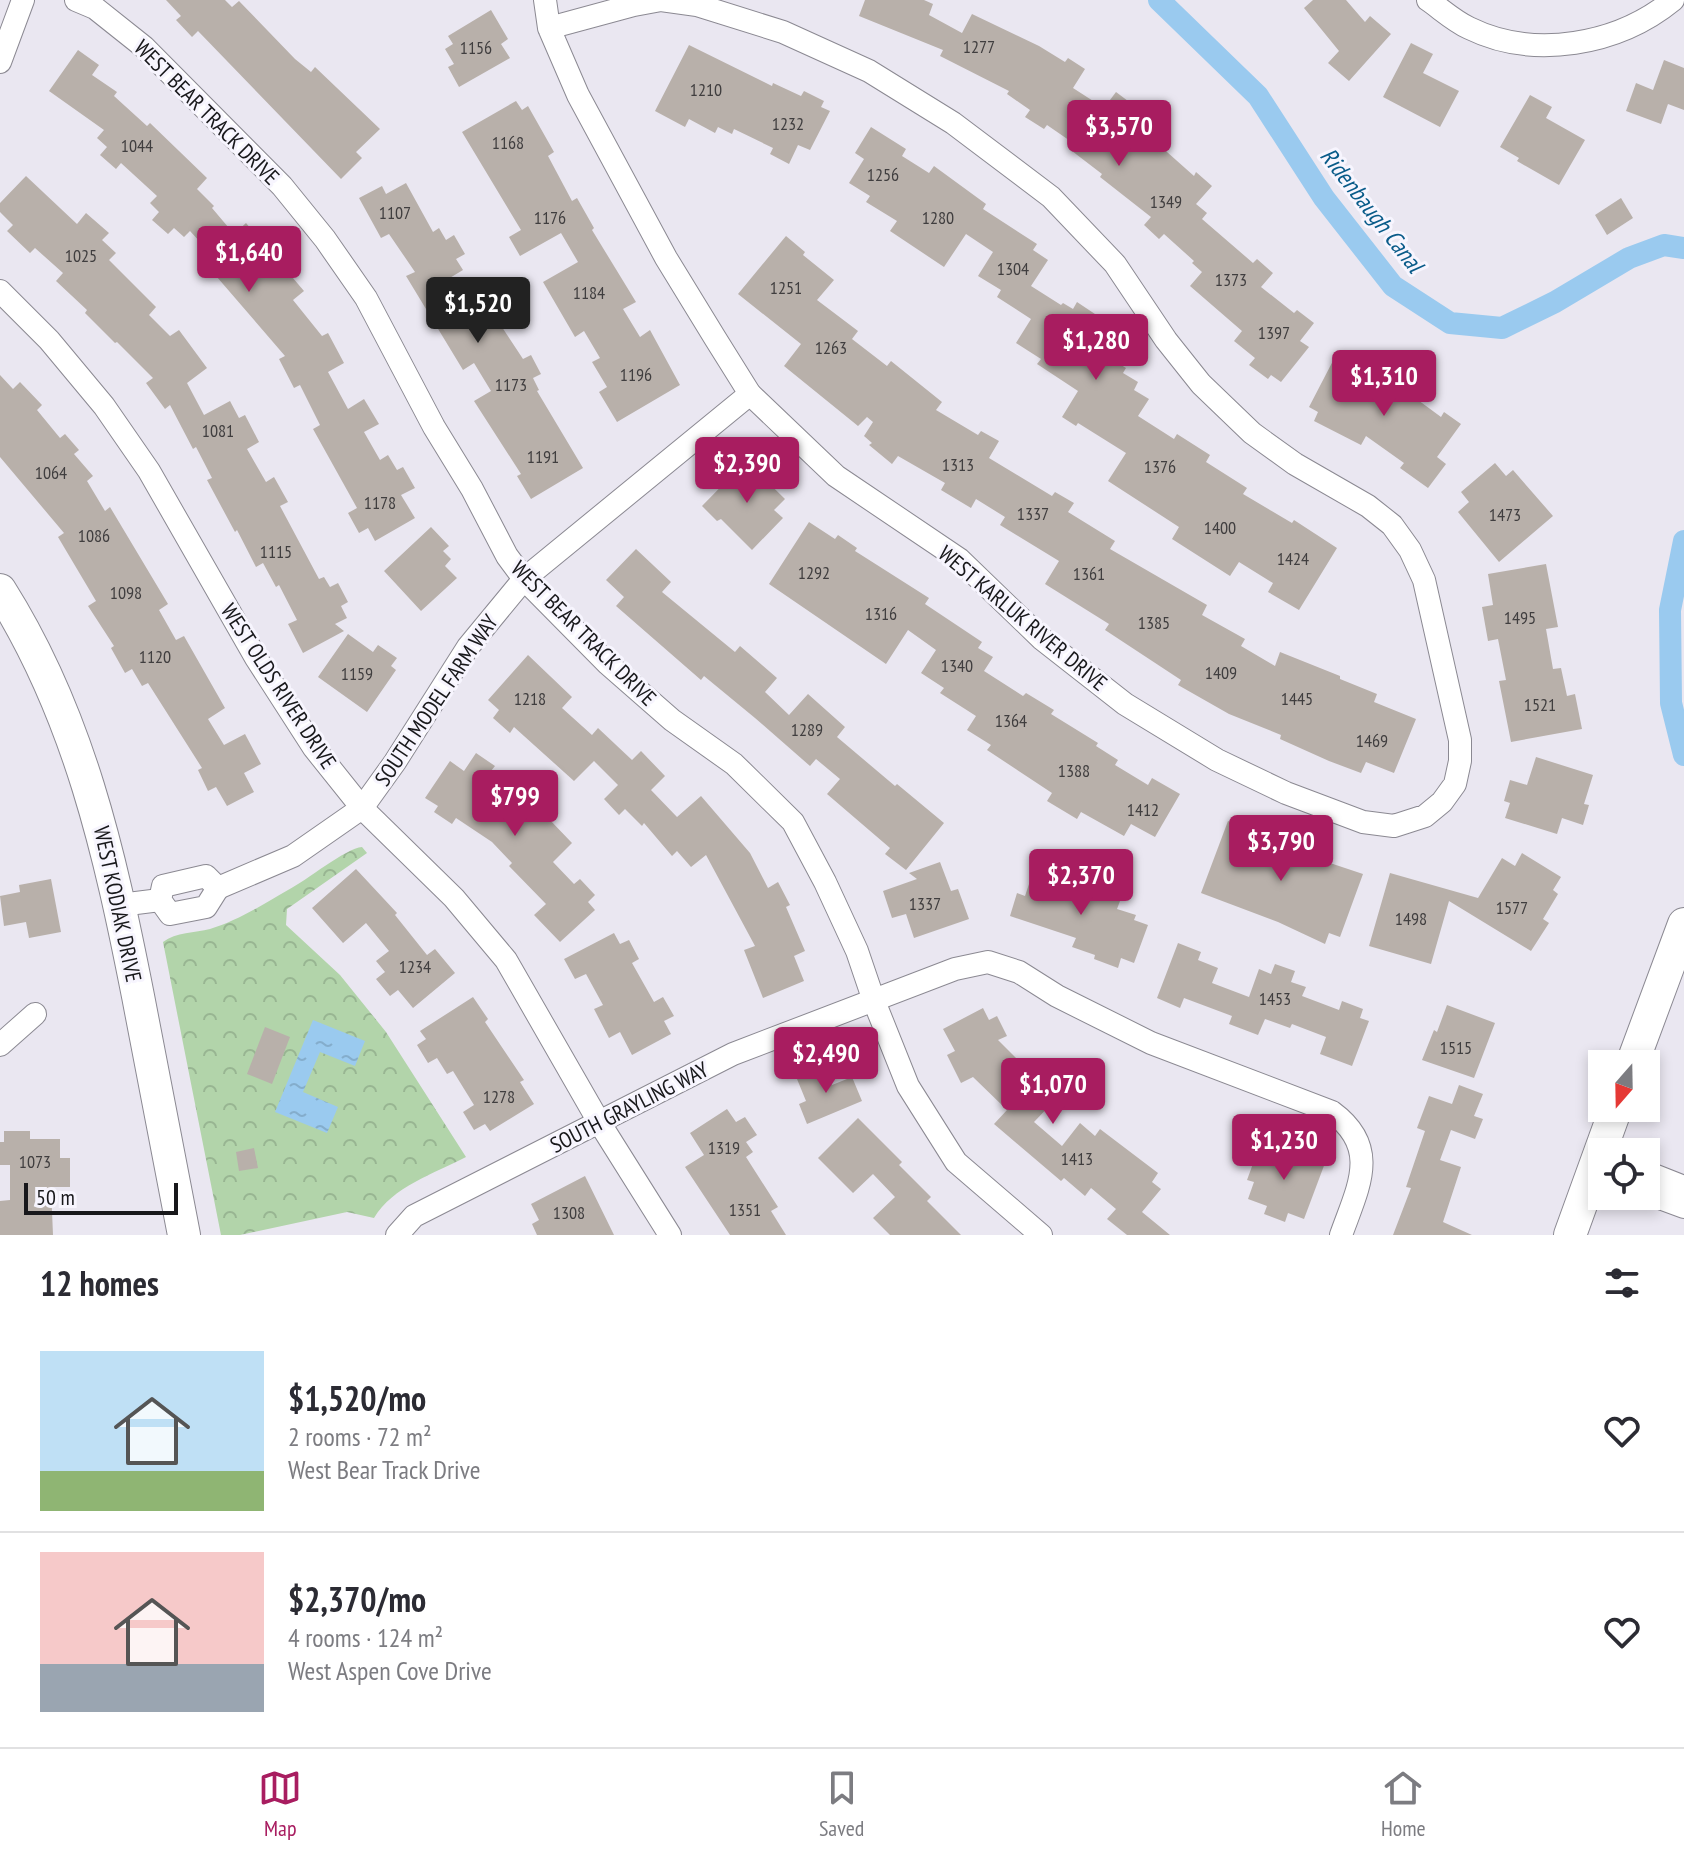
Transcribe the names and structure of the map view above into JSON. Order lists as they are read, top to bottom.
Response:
{
  "streets": {
    "street": [
      "WEST BEAR TRACK DRIVE",
      "WEST KARLUK RIVER DRIVE",
      "WEST OLDS RIVER DRIVE",
      "SOUTH MODEL FARM WAY",
      "WEST KODIAK DRIVE",
      "SOUTH GRAYLING WAY"
    ]
  },
  "crossings": [
    ["WEST BEAR TRACK DRIVE", "SOUTH MODEL FARM WAY"],
    ["WEST BEAR TRACK DRIVE", "SOUTH GRAYLING WAY"],
    ["WEST KARLUK RIVER DRIVE", "SOUTH MODEL FARM WAY"],
    ["WEST OLDS RIVER DRIVE", "SOUTH MODEL FARM WAY"],
    ["WEST OLDS RIVER DRIVE", "SOUTH GRAYLING WAY"],
    ["SOUTH MODEL FARM WAY", "WEST KODIAK DRIVE"]
  ],
  "water": ["Ridenbaugh Canal"],
  "house_numbers": [
    "1277",
    "1156",
    "1210",
    "1232",
    "1168",
    "1044",
    "1256",
    "1349",
    "1107",
    "1176",
    "1280",
    "1025",
    "1304",
    "1373",
    "1251",
    "1184",
    "1397",
    "1263",
    "1196",
    "1173",
    "1081",
    "1191",
    "1313",
    "1376",
    "1064",
    "1178",
    "1337",
    "1473",
    "1400",
    "1086",
    "1115",
    "1424",
    "1292",
    "1361",
    "1098",
    "1316",
    "1495",
    "1385",
    "1120",
    "1340",
    "1409",
    "1159",
    "1218",
    "1445",
    "1521",
    "1364",
    "1289",
    "1469",
    "1388",
    "1412",
    "1337",
    "1577",
    "1498",
    "1234",
    "1453",
    "1515",
    "1278",
    "1319",
    "1413",
    "1073",
    "1351",
    "1308"
  ],
  "scale_bar": "50 m",
  "north": "bottom",
  "page": {
    "price": [
      "$3,570",
      "$1,640",
      "$1,520",
      "$1,280",
      "$1,310",
      "$2,390",
      "$799",
      "$3,790",
      "$2,370",
      "$2,490",
      "$1,070",
      "$1,230"
    ],
    "scale": "50 m",
    "heading": "12 homes",
    "list": [
      {
        "name": "$1,520/mo",
        "note": "2 rooms · 72 m² · West Bear Track Drive"
      },
      {
        "name": "$2,370/mo",
        "note": "4 rooms · 124 m² · West Aspen Cove Drive"
      }
    ],
    "tabs": ["Map", "Saved", "Home"]
  }
}
